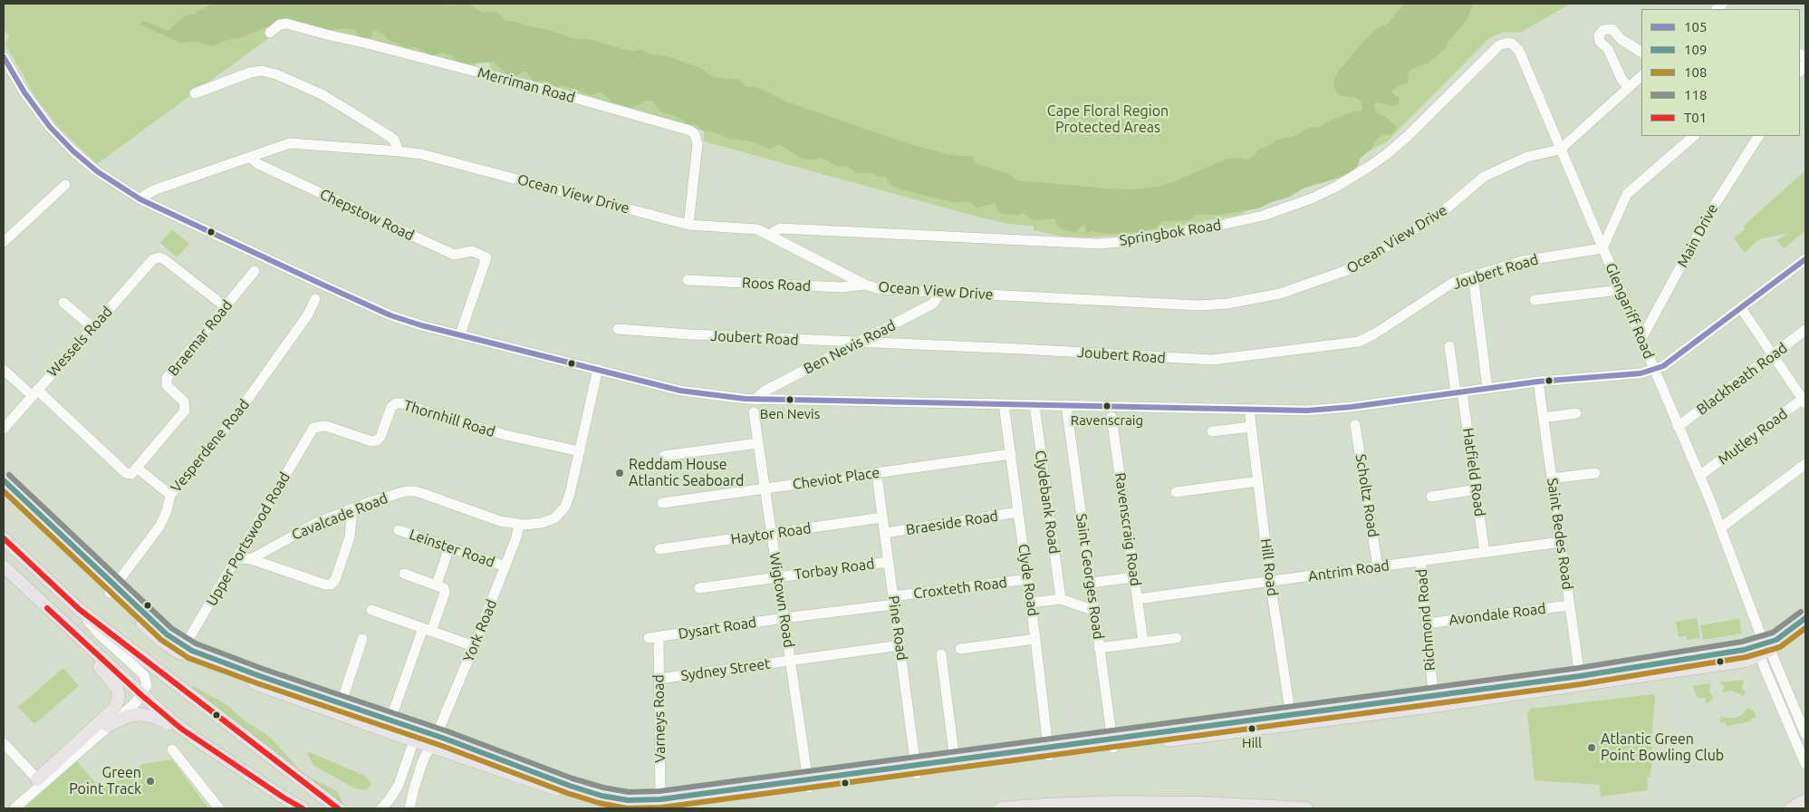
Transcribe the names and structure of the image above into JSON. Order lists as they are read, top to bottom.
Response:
{
  "streets": {
    "street": [
      "Merriman Road",
      "Ocean View Drive",
      "Chepstow Road",
      "Springbok Road",
      "Main Drive",
      "Joubert Road",
      "Roos Road",
      "Glengariff Road",
      "Braemar Road",
      "Wessels Road",
      "Ben Nevis Road",
      "Blackheath Road",
      "Thornhill Road",
      "Mutley Road",
      "Vesperdene Road",
      "Hatfield Road",
      "Cheviot Place",
      "Scholtz Road",
      "Clydebank Road",
      "Cavalcade Road",
      "Braeside Road",
      "Ravenscraig Road",
      "Haytor Road",
      "Saint Bedes Road",
      "Upper Portswood Road",
      "Leinster Road",
      "Hill Road",
      "Torbay Road",
      "Antrim Road",
      "Saint Georges Road",
      "Clyde Road",
      "Croxteth Road",
      "Wigtown Road",
      "Avondale Road",
      "Richmond Road",
      "Dysart Road",
      "Pine Road",
      "York Road",
      "Sydney Street",
      "Varneys Road"
    ]
  },
  "crossings": [
    ["Merriman Road", "Ocean View Drive"],
    ["Ocean View Drive", "Chepstow Road"],
    ["Ocean View Drive", "Springbok Road"],
    ["Ocean View Drive", "Roos Road"],
    ["Ocean View Drive", "Glengariff Road"],
    ["Ocean View Drive", "Ben Nevis Road"],
    ["Springbok Road", "Glengariff Road"],
    ["Main Drive", "Glengariff Road"],
    ["Joubert Road", "Glengariff Road"],
    ["Joubert Road", "Ben Nevis Road"],
    ["Glengariff Road", "Blackheath Road"],
    ["Glengariff Road", "Mutley Road"],
    ["Braemar Road", "Wessels Road"],
    ["Thornhill Road", "Cavalcade Road"],
    ["Thornhill Road", "Upper Portswood Road"],
    ["Hatfield Road", "Antrim Road"],
    ["Cheviot Place", "Clyde Road"],
    ["Cheviot Place", "Wigtown Road"],
    ["Scholtz Road", "Antrim Road"],
    ["Cavalcade Road", "York Road"],
    ["Braeside Road", "Clyde Road"],
    ["Braeside Road", "Pine Road"],
    ["Ravenscraig Road", "Antrim Road"],
    ["Haytor Road", "Wigtown Road"],
    ["Haytor Road", "Pine Road"],
    ["Saint Bedes Road", "Antrim Road"],
    ["Saint Bedes Road", "Avondale Road"],
    ["Leinster Road", "York Road"],
    ["Hill Road", "Antrim Road"],
    ["Torbay Road", "Wigtown Road"],
    ["Torbay Road", "Pine Road"],
    ["Antrim Road", "Richmond Road"],
    ["Clyde Road", "Croxteth Road"],
    ["Croxteth Road", "Dysart Road"],
    ["Croxteth Road", "Pine Road"],
    ["Wigtown Road", "Dysart Road"],
    ["Wigtown Road", "Sydney Street"],
    ["Avondale Road", "Richmond Road"],
    ["Dysart Road", "Pine Road"],
    ["Dysart Road", "Varneys Road"],
    ["Pine Road", "Sydney Street"],
    ["Sydney Street", "Varneys Road"]
  ],
  "parks": ["Cape Floral Region Protected Areas"],
  "places": [
    "Ben Nevis",
    "Ravenscraig",
    "Reddam House Atlantic Seaboard",
    "Hill",
    "Atlantic Green Point Bowling Club",
    "Green Point Track"
  ],
  "lines": [
    "transit line 105",
    "transit line 118",
    "transit line 109",
    "transit line 108",
    "transit line T01"
  ],
  "legend": [
    "105",
    "109",
    "108",
    "118",
    "T01"
  ]
}
